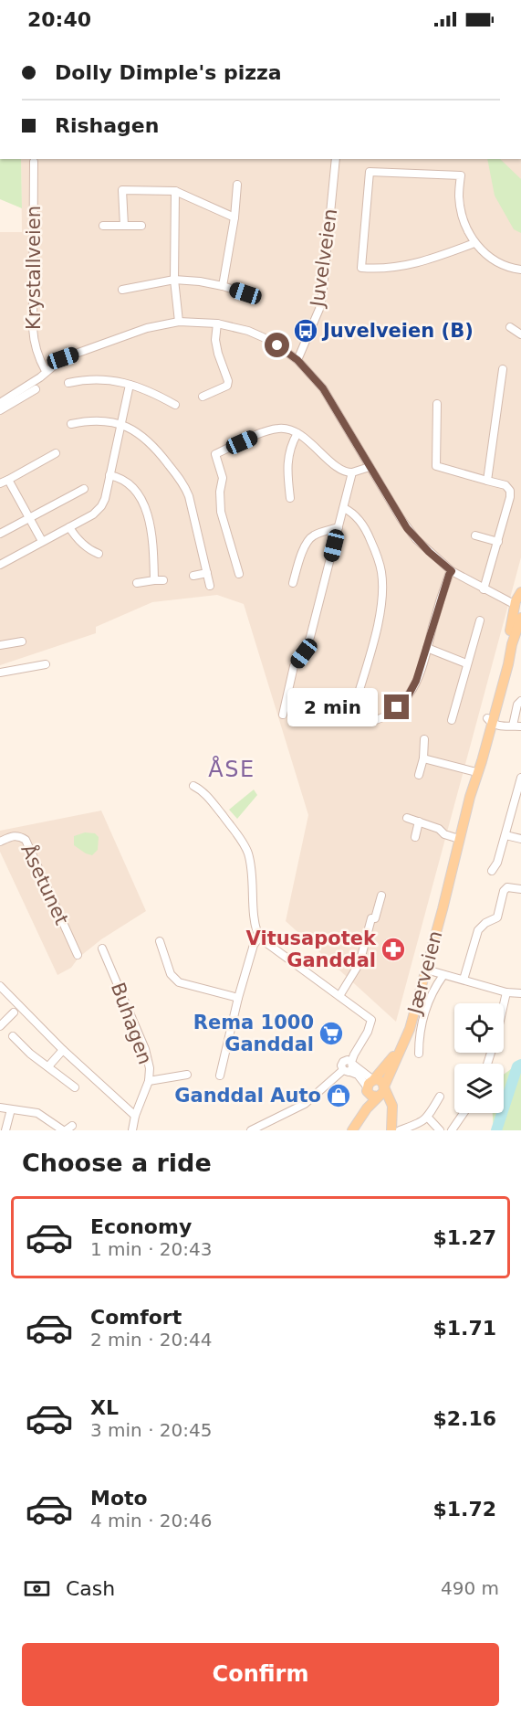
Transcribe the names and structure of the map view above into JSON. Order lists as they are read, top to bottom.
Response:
{
  "streets": {
    "main road": ["Jærveien"],
    "street": [
      "Juvelveien",
      "Krystallveien",
      "Åsetunet",
      "Buhagen"
    ]
  },
  "districts": ["ÅSE"],
  "places": {
    "bus stop": ["Juvelveien (B)"],
    "pharmacy": ["Vitusapotek Ganddal"],
    "supermarket": ["Rema 1000 Ganddal"],
    "shop": ["Ganddal Auto"]
  },
  "page": {
    "status": "20:40",
    "banner": ["Dolly Dimple's pizza", "Rishagen"],
    "bubble": "2 min",
    "heading": "Choose a ride",
    "list": [
      {
        "name": "Economy",
        "note": "1 min · 20:43",
        "value": "$1.27"
      },
      {
        "name": "Comfort",
        "note": "2 min · 20:44",
        "value": "$1.71"
      },
      {
        "name": "XL",
        "note": "3 min · 20:45",
        "value": "$2.16"
      },
      {
        "name": "Moto",
        "note": "4 min · 20:46",
        "value": "$1.72"
      }
    ],
    "pay": ["Cash", "490 m"],
    "buttons": "Confirm"
  }
}
